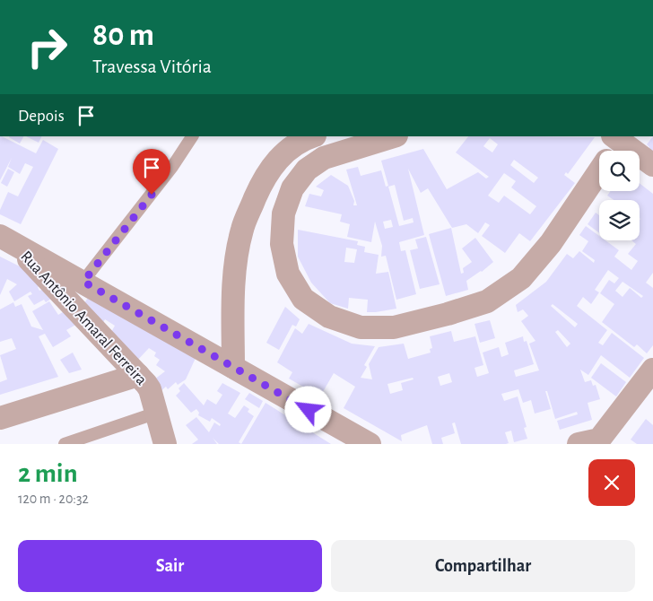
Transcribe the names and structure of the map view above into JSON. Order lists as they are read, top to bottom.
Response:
{
  "streets": {
    "street": ["Rua Antônio Amaral Ferreira"]
  },
  "page": {
    "turn": ["80 m", "Travessa Vitória"],
    "then": "Depois",
    "heading": ["2 min", "120 m · 20:32"],
    "buttons": ["Sair", "Compartilhar"]
  }
}
